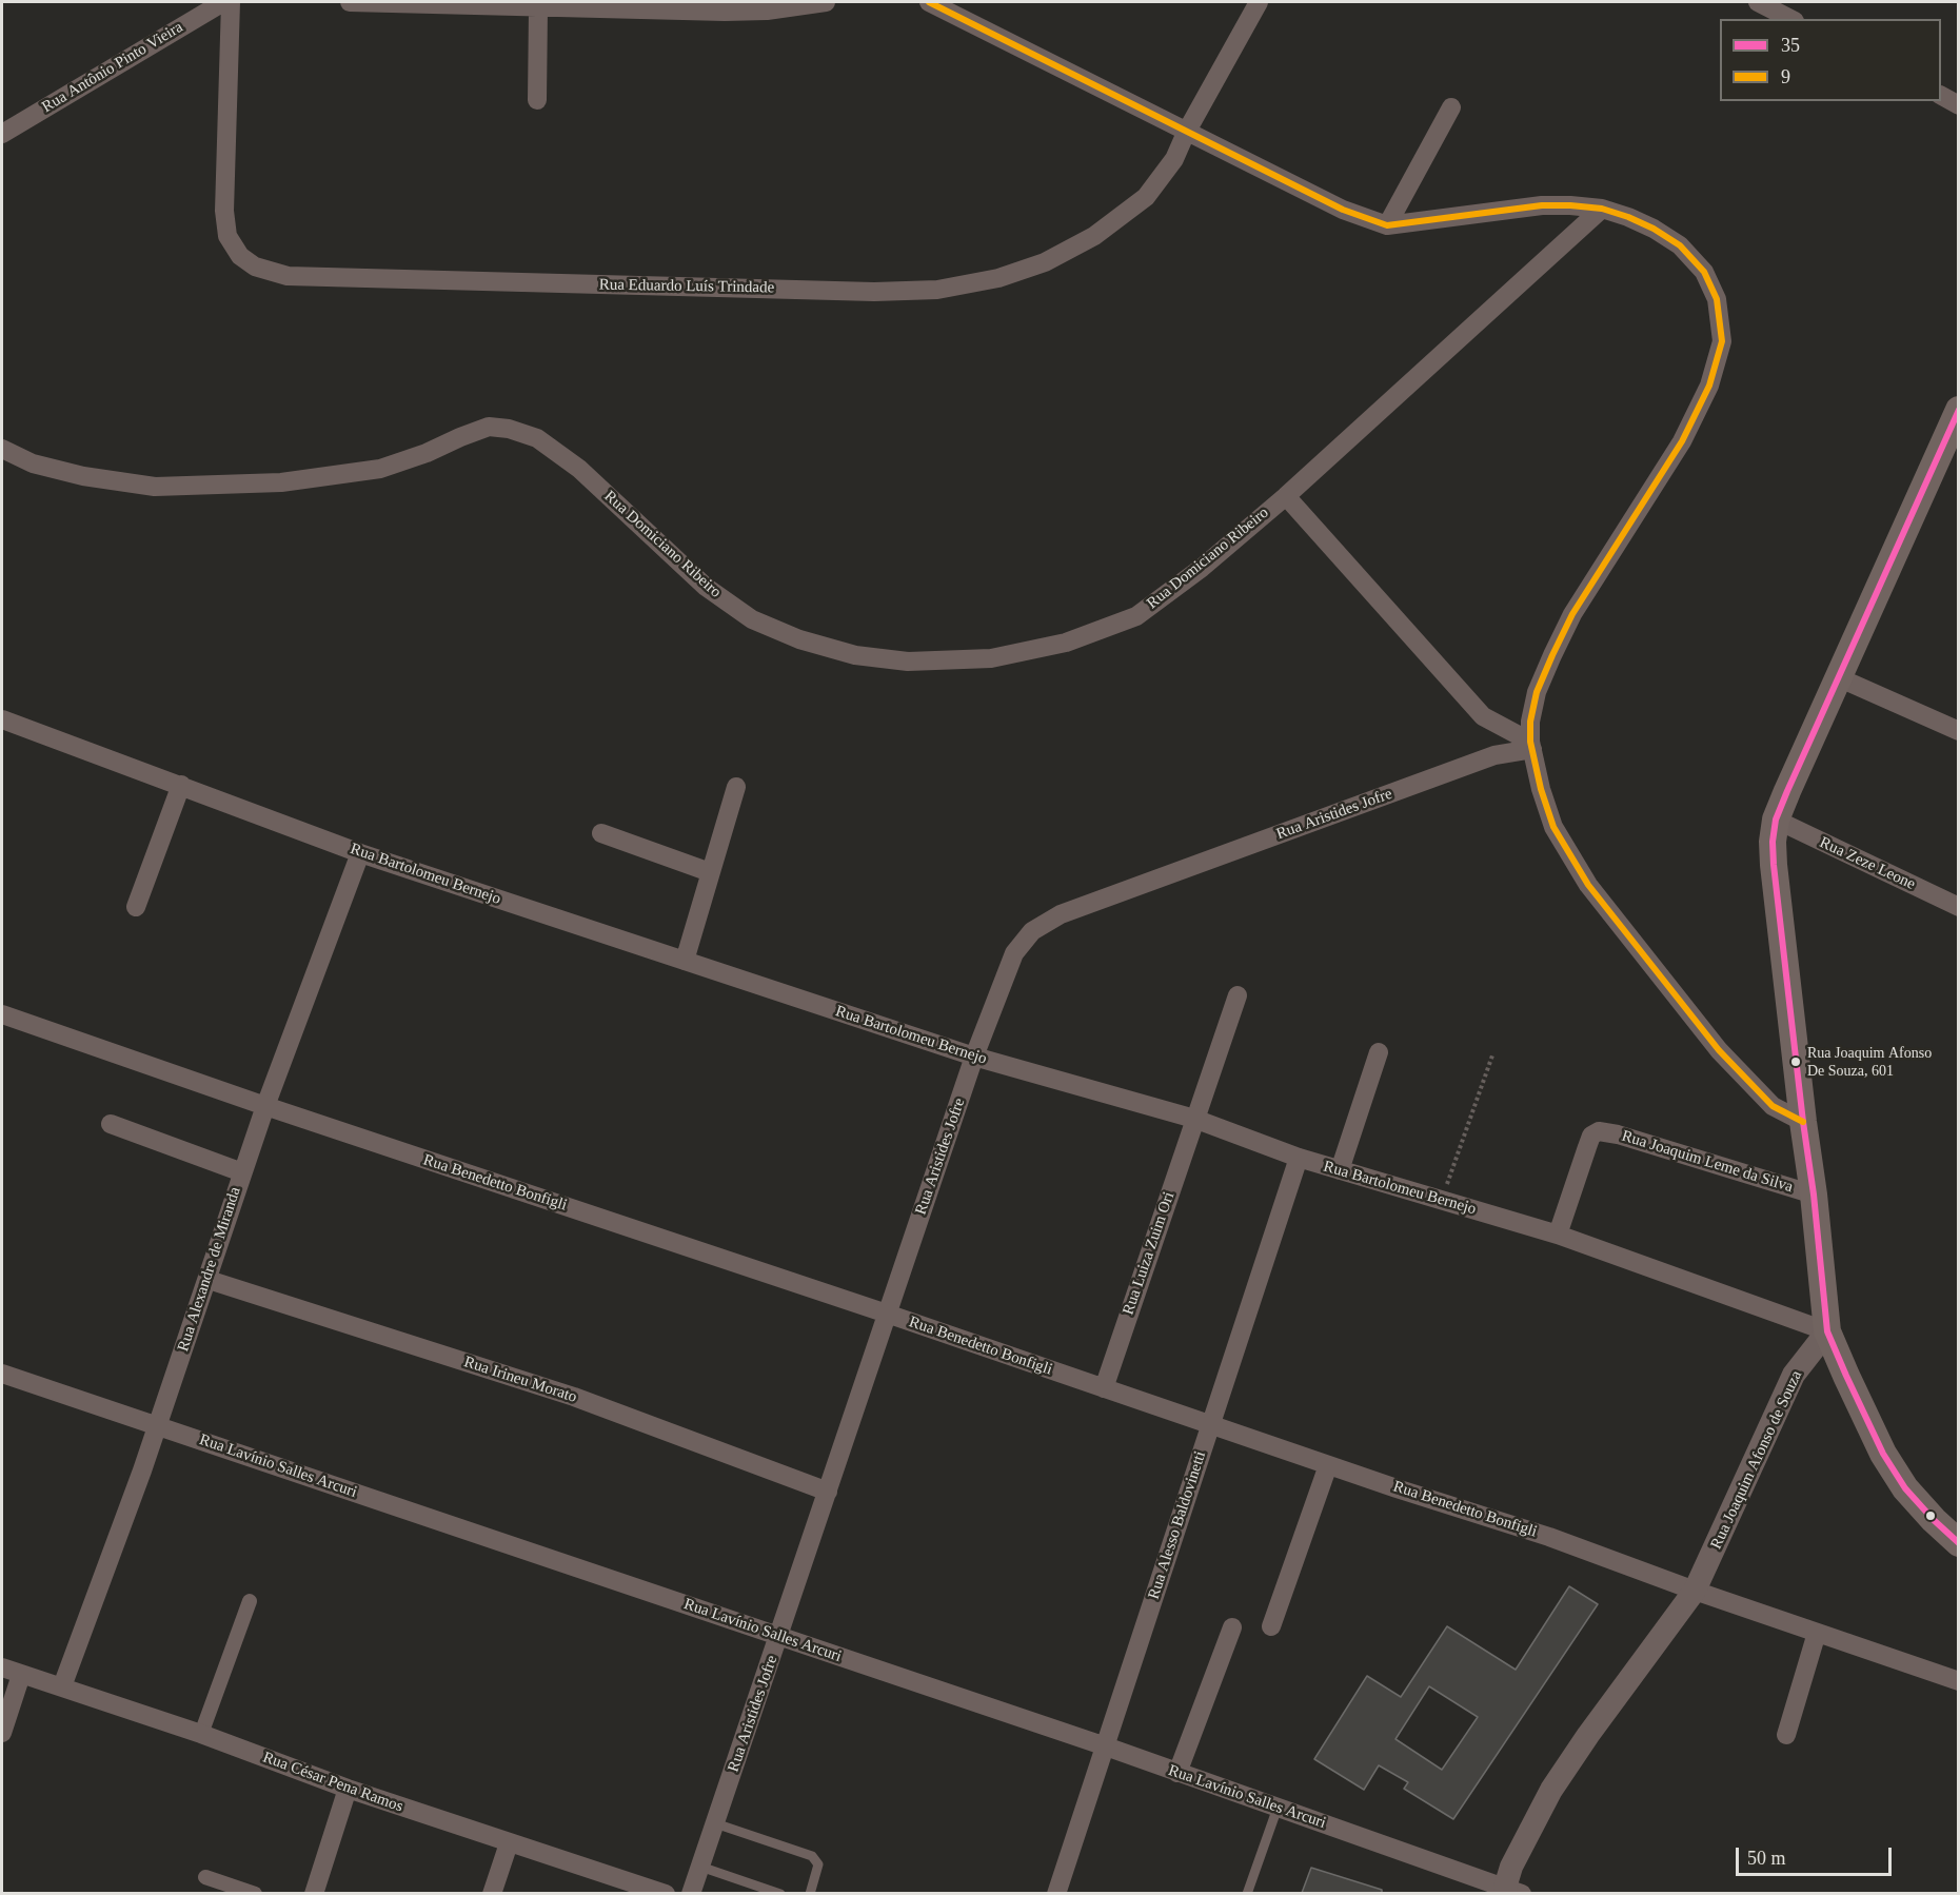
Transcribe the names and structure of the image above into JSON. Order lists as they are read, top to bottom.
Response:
{
  "streets": {
    "street": [
      "Rua Antônio Pinto Vieira",
      "Rua Eduardo Luís Trindade",
      "Rua Domiciano Ribeiro",
      "Rua Aristides Jofre",
      "Rua Zeze Leone",
      "Rua Bartolomeu Bernejo",
      "Rua Joaquim Leme da Silva",
      "Rua Benedetto Bonfigli",
      "Rua Luiza Zuim Ori",
      "Rua Alexandre de Miranda",
      "Rua Irineu Morato",
      "Rua Joaquim Afonso de Souza",
      "Rua Lavínio Salles Arcuri",
      "Rua Alesso Baldovinetti",
      "Rua César Pena Ramos"
    ]
  },
  "crossings": [
    ["Rua Aristides Jofre", "Rua Bartolomeu Bernejo"],
    ["Rua Aristides Jofre", "Rua Benedetto Bonfigli"],
    ["Rua Aristides Jofre", "Rua Irineu Morato"],
    ["Rua Aristides Jofre", "Rua Lavínio Salles Arcuri"],
    ["Rua Bartolomeu Bernejo", "Rua Joaquim Leme da Silva"],
    ["Rua Bartolomeu Bernejo", "Rua Luiza Zuim Ori"],
    ["Rua Bartolomeu Bernejo", "Rua Alexandre de Miranda"],
    ["Rua Bartolomeu Bernejo", "Rua Joaquim Afonso de Souza"],
    ["Rua Bartolomeu Bernejo", "Rua Alesso Baldovinetti"],
    ["Rua Benedetto Bonfigli", "Rua Luiza Zuim Ori"],
    ["Rua Benedetto Bonfigli", "Rua Alexandre de Miranda"],
    ["Rua Benedetto Bonfigli", "Rua Joaquim Afonso de Souza"],
    ["Rua Benedetto Bonfigli", "Rua Alesso Baldovinetti"],
    ["Rua Alexandre de Miranda", "Rua Irineu Morato"],
    ["Rua Alexandre de Miranda", "Rua Lavínio Salles Arcuri"],
    ["Rua Alexandre de Miranda", "Rua César Pena Ramos"],
    ["Rua Joaquim Afonso de Souza", "Rua Lavínio Salles Arcuri"],
    ["Rua Lavínio Salles Arcuri", "Rua Alesso Baldovinetti"]
  ],
  "places": ["Rua Joaquim Afonso De Souza, 601"],
  "lines": ["transit line 9", "transit line 35"],
  "legend": ["35", "9"],
  "scale_bar": "50 m"
}
